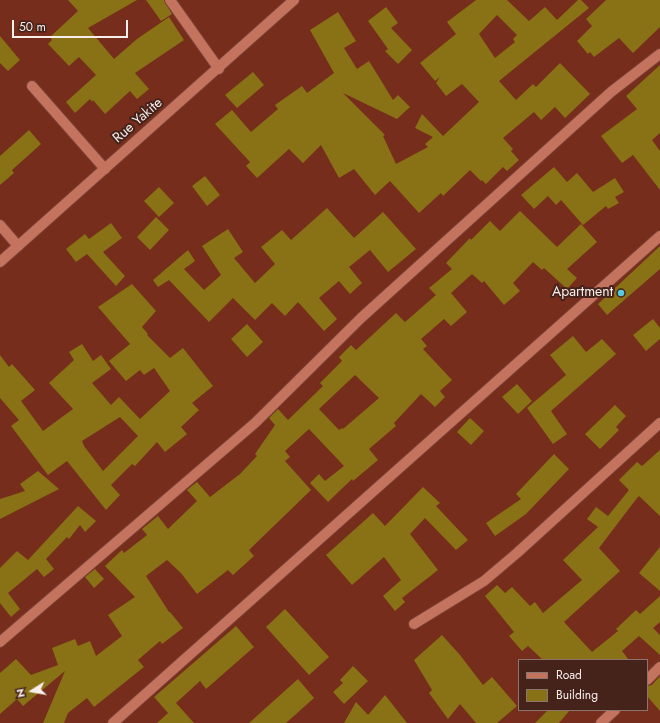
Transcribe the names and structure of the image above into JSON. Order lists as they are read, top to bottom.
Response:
{
  "streets": {
    "street": ["Rue Yakite"]
  },
  "places": ["Apartment"],
  "legend": ["Road", "Building"],
  "scale_bar": "50 m",
  "north": "left"
}
